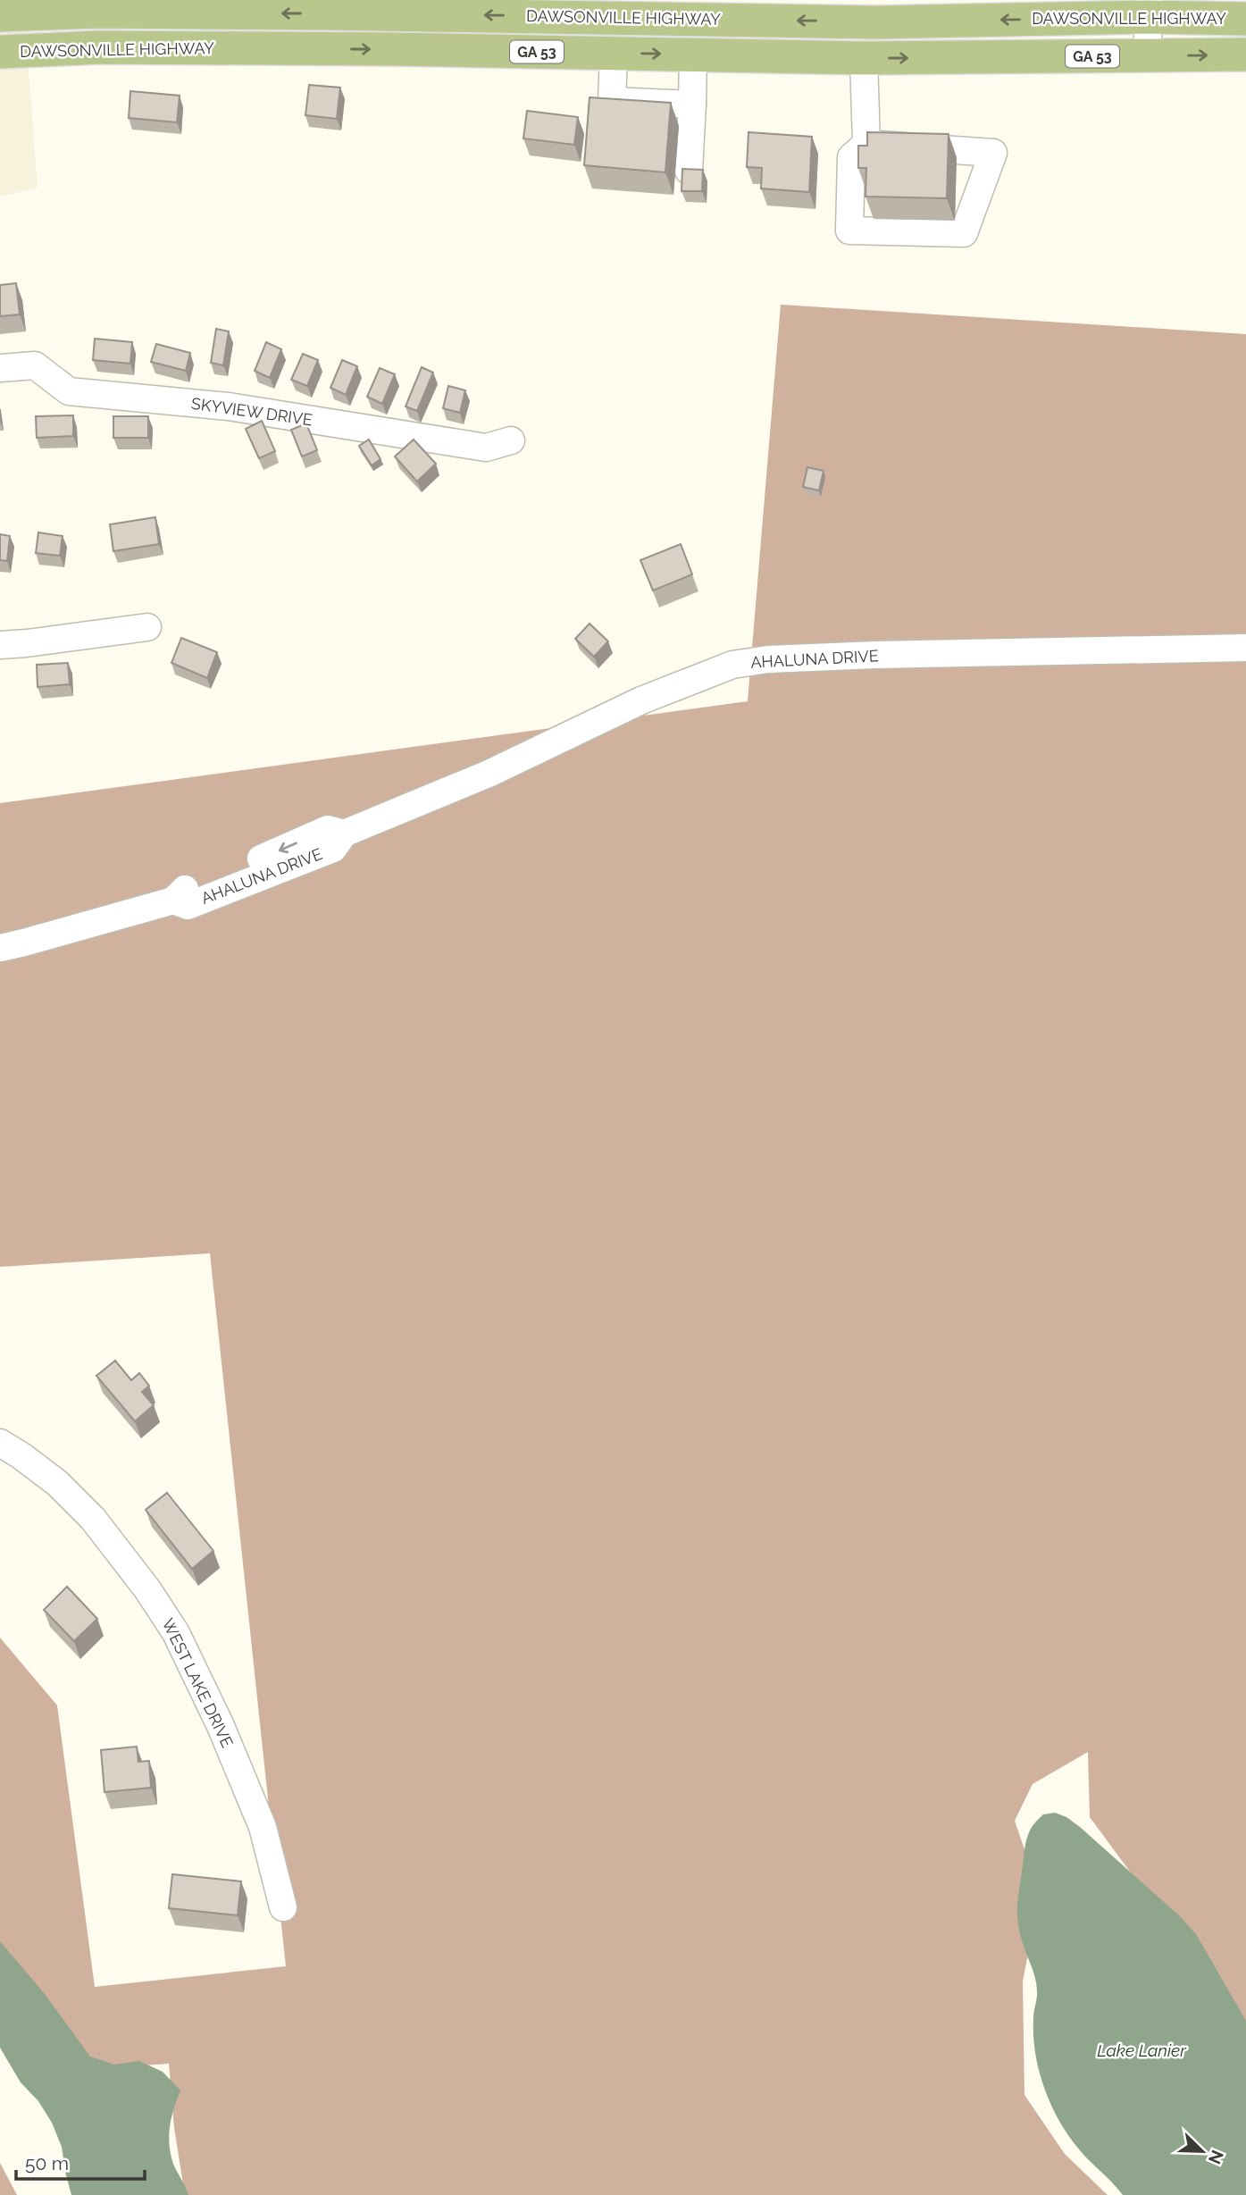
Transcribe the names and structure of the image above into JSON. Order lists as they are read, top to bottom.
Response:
{
  "streets": {
    "main road": ["DAWSONVILLE HIGHWAY", "GA 53"],
    "street": ["SKYVIEW DRIVE", "AHALUNA DRIVE", "WEST LAKE DRIVE"]
  },
  "water": ["Lake Lanier"],
  "scale_bar": "50 m",
  "north": "bottom right"
}
